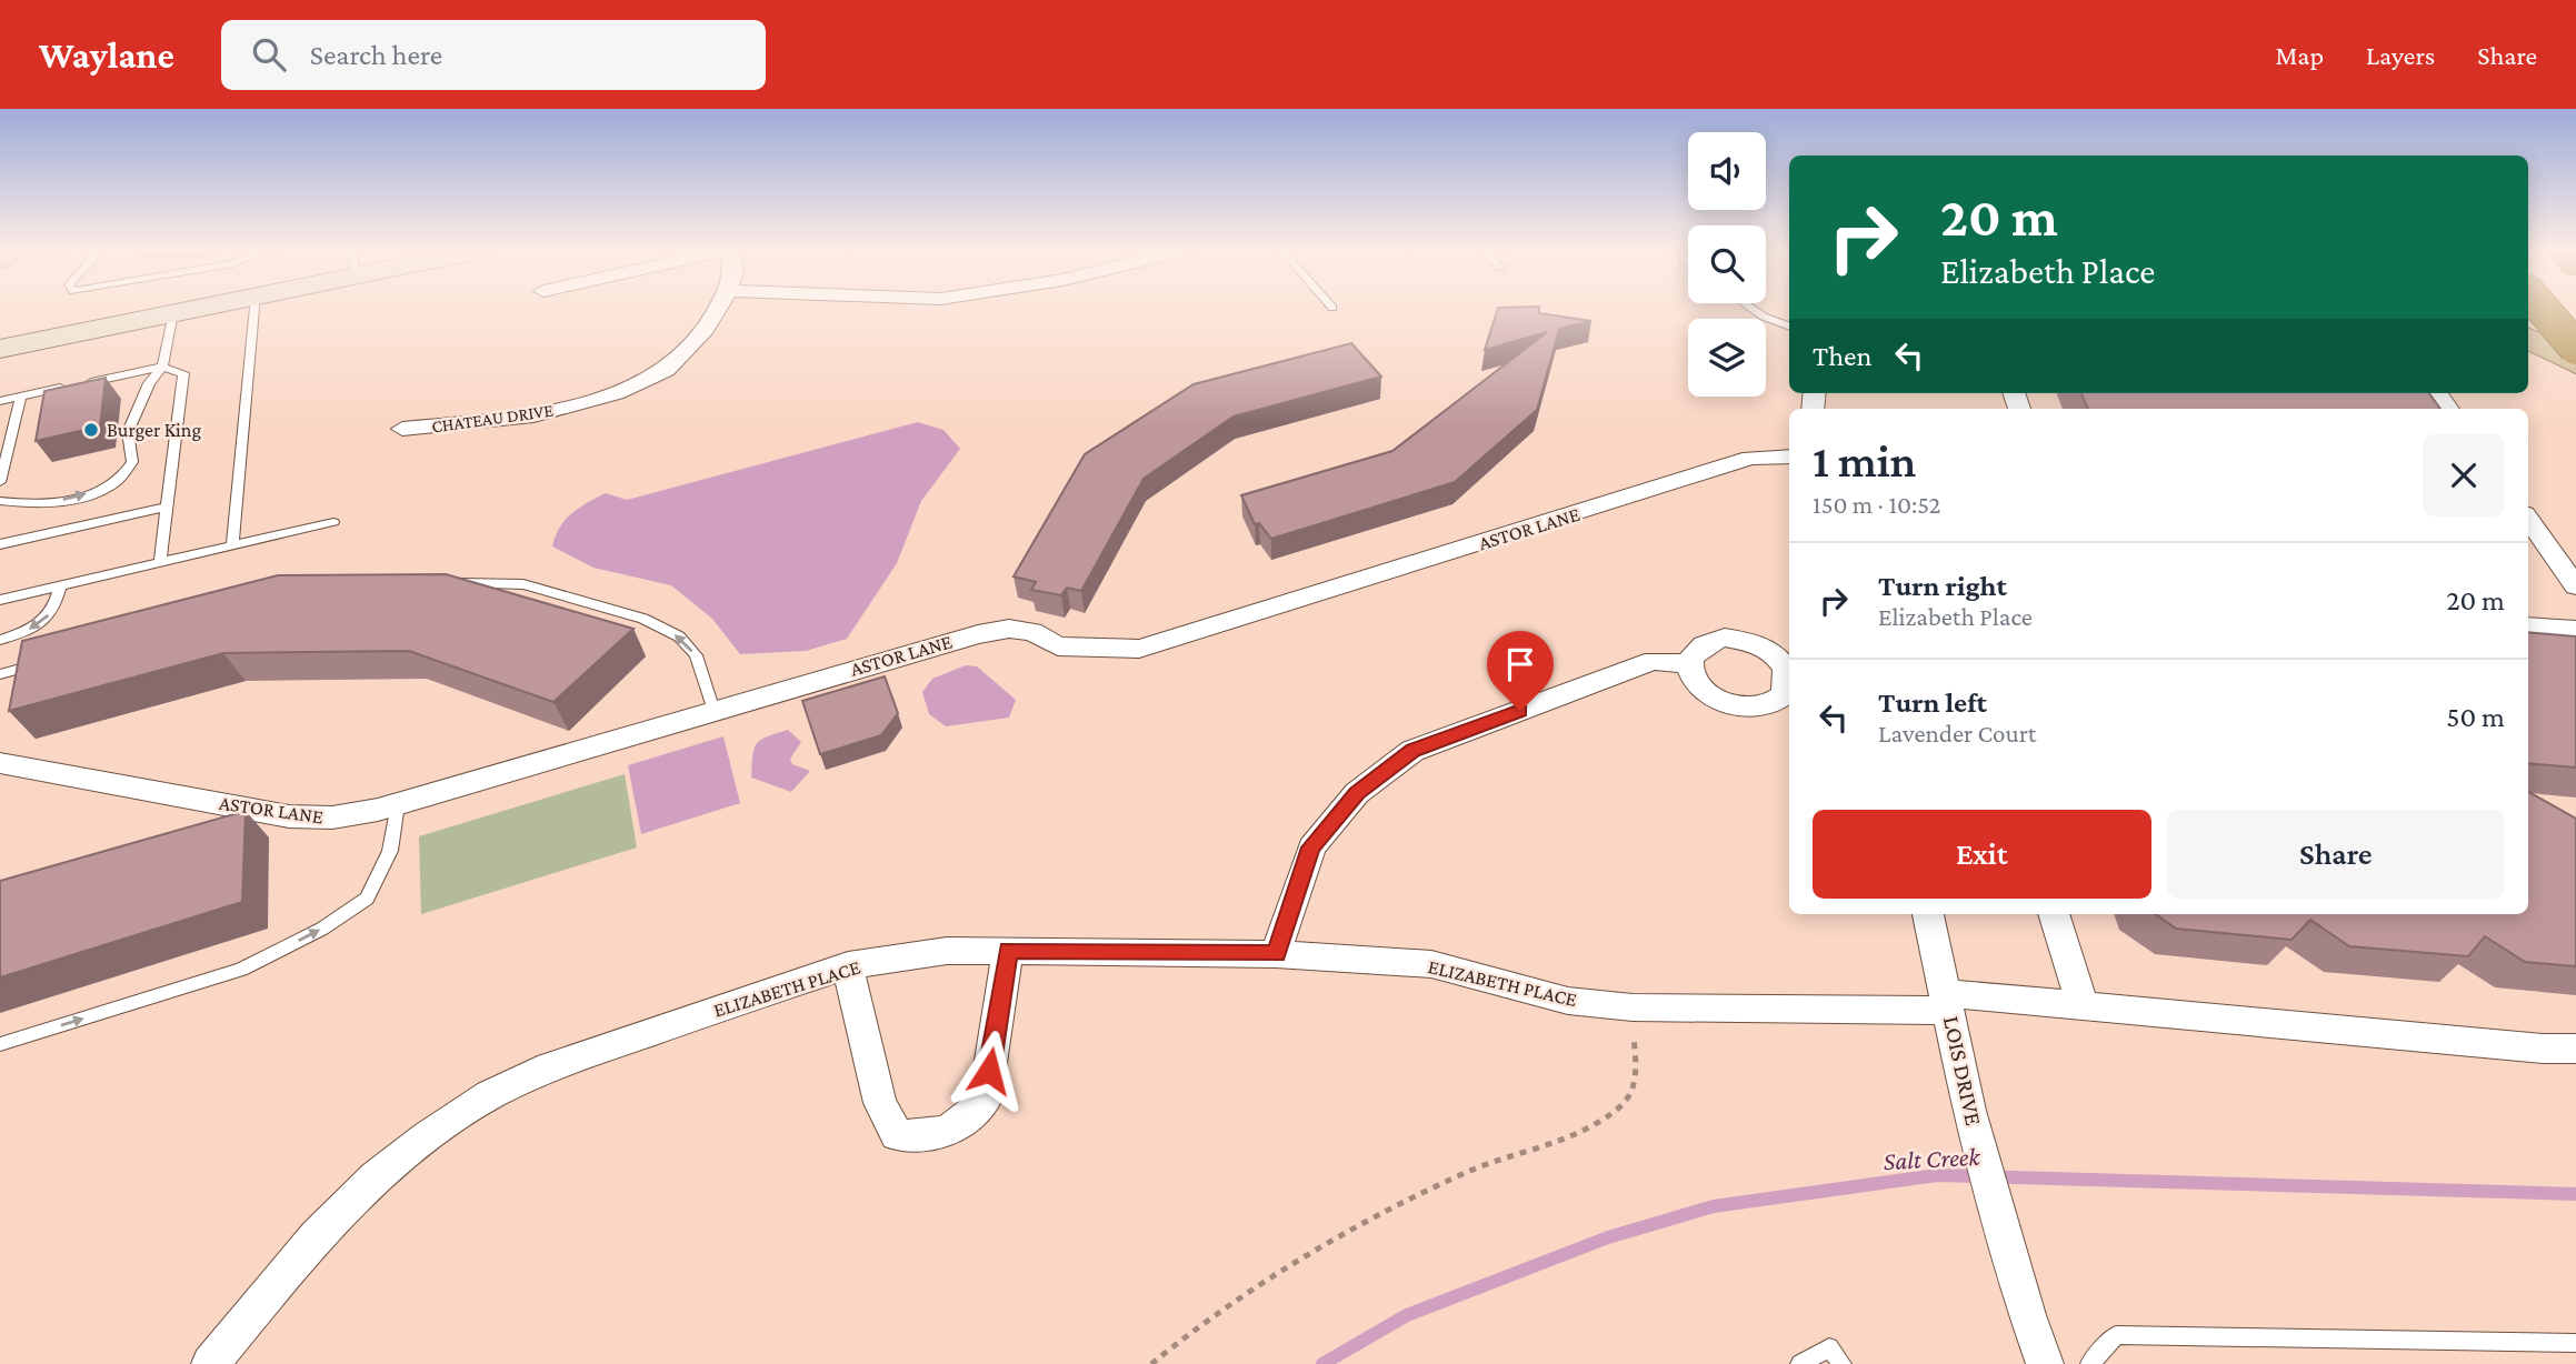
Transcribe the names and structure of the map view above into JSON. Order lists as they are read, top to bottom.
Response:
{
  "streets": {
    "street": [
      "CHATEAU DRIVE",
      "ASTOR LANE",
      "ELIZABETH PLACE",
      "LOIS DRIVE"
    ]
  },
  "crossings": [
    ["ELIZABETH PLACE", "LOIS DRIVE"]
  ],
  "water": ["Salt Creek"],
  "places": ["Burger King"],
  "page": {
    "header": "Waylane",
    "search": "Search here",
    "nav": ["Map", "Layers", "Share"],
    "turn": ["20 m", "Elizabeth Place"],
    "then": "Then",
    "heading": ["1 min", "150 m · 10:52"],
    "list": [
      {
        "name": "Turn right",
        "note": "Elizabeth Place",
        "value": "20 m"
      },
      {
        "name": "Turn left",
        "note": "Lavender Court",
        "value": "50 m"
      }
    ],
    "buttons": ["Exit", "Share"]
  }
}
